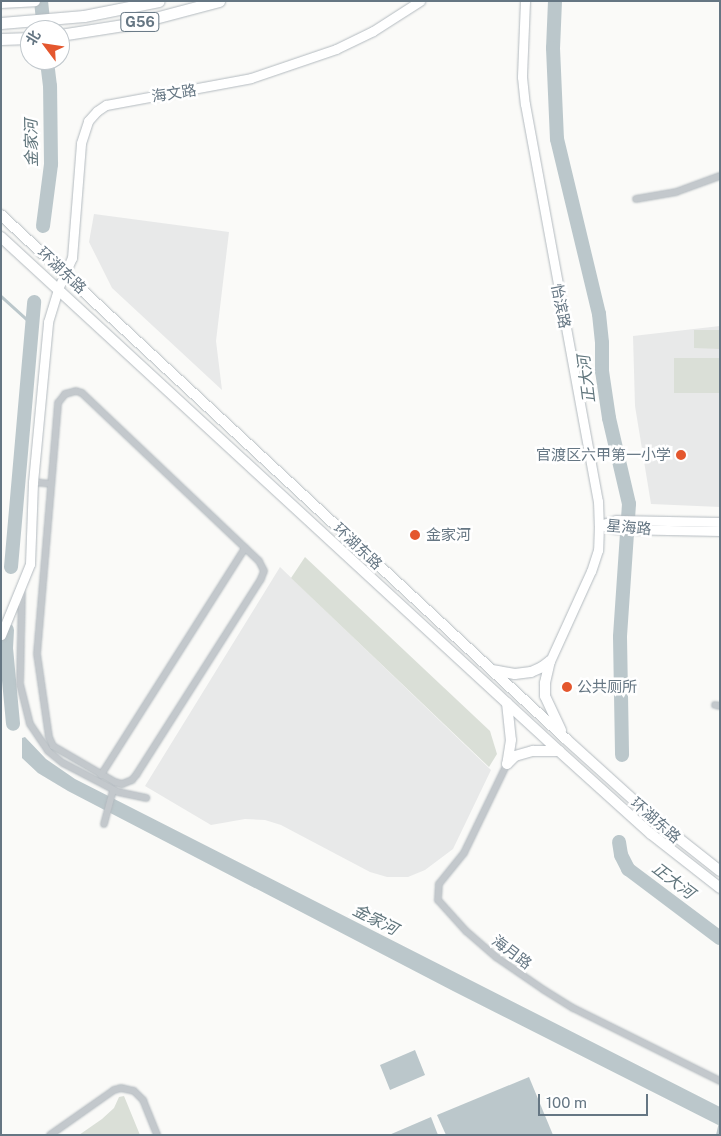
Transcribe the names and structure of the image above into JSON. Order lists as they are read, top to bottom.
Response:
{
  "streets": {
    "highway": ["G56"],
    "main road": ["环湖东路"],
    "street": [
      "海文路",
      "怡滨路",
      "星海路",
      "海月路"
    ]
  },
  "crossings": [
    ["海文路", "环湖东路"],
    ["怡滨路", "星海路"]
  ],
  "water": ["金家河", "正大河"],
  "places": ["官渡区六甲第一小学", "金家河", "公共厕所"],
  "scale_bar": "100 m",
  "north": "top left"
}
